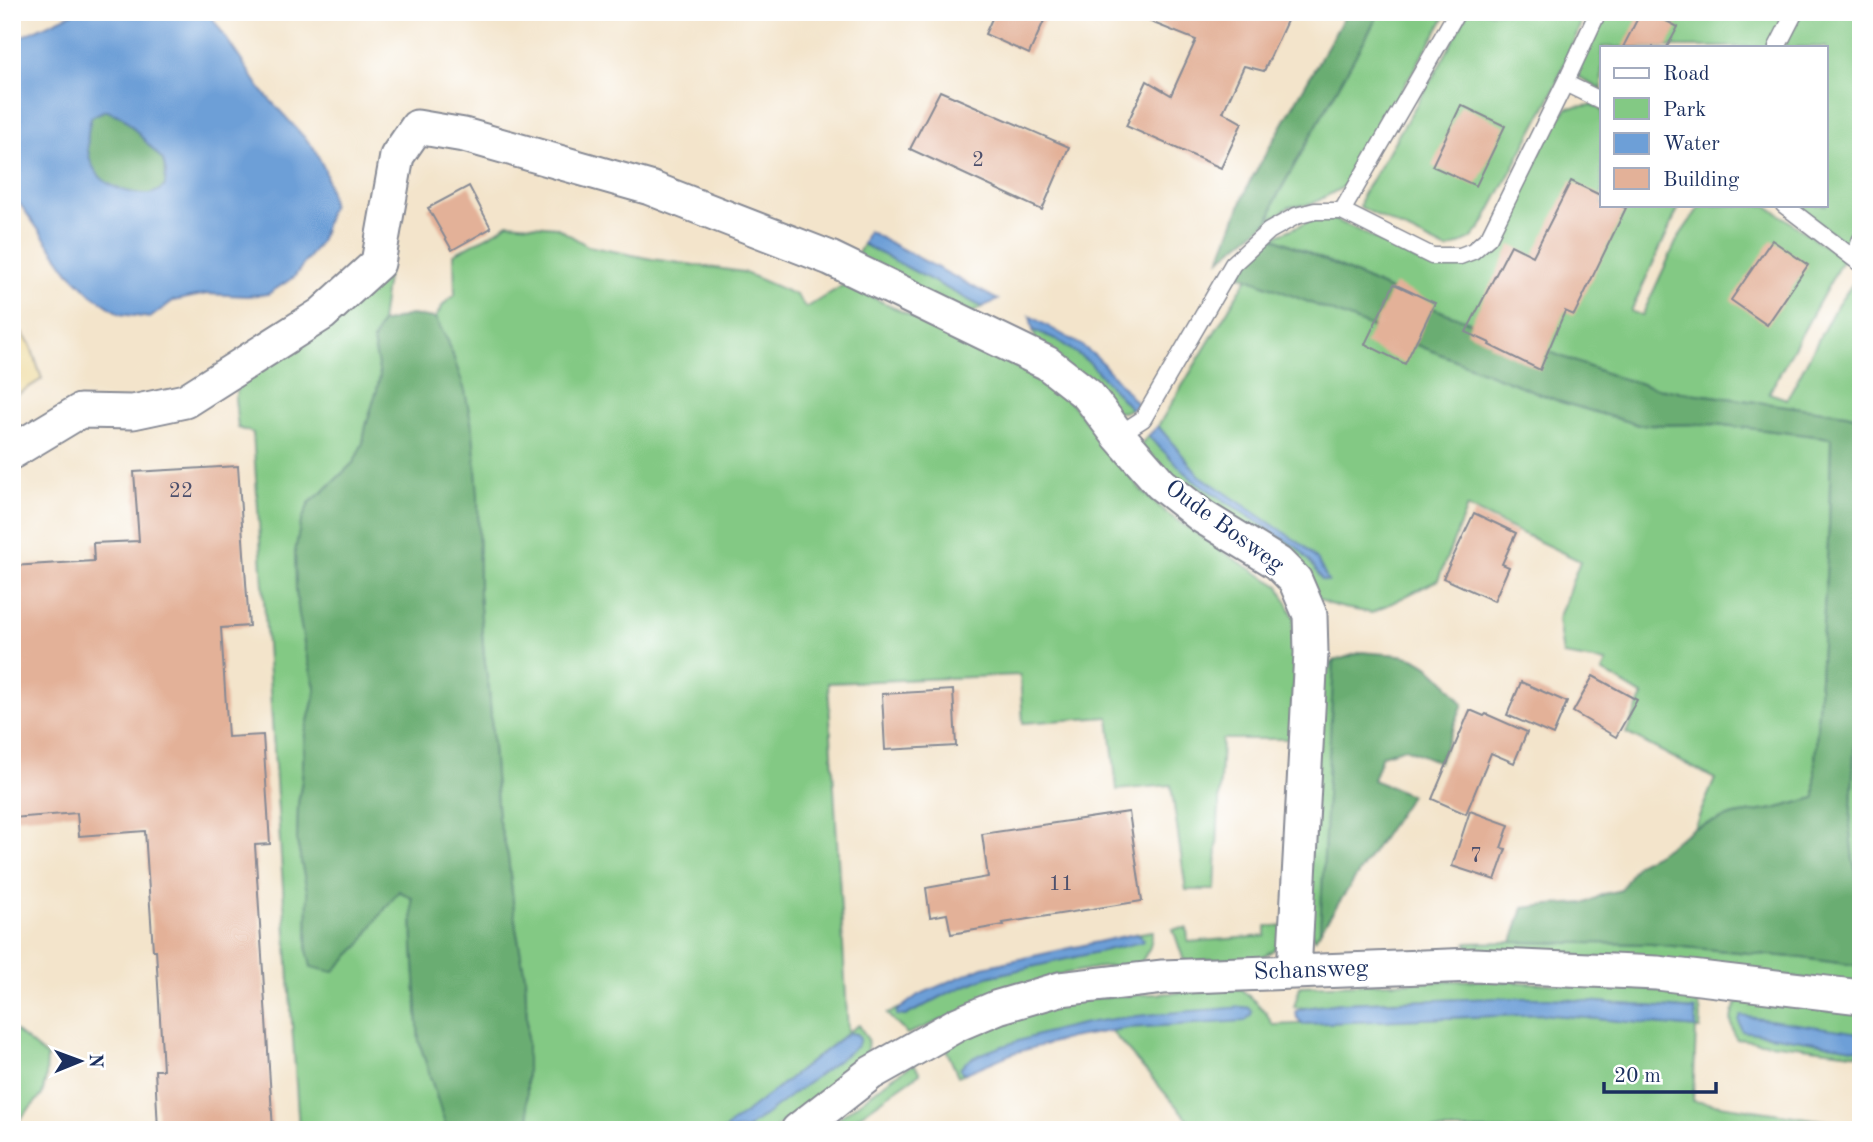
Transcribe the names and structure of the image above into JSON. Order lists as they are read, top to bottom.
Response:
{
  "streets": {
    "street": ["Oude Bosweg", "Schansweg"]
  },
  "crossings": [
    ["Oude Bosweg", "Schansweg"]
  ],
  "house_numbers": [
    "2",
    "22",
    "7",
    "11"
  ],
  "legend": [
    "Road",
    "Park",
    "Water",
    "Building"
  ],
  "scale_bar": "20 m",
  "north": "right"
}
